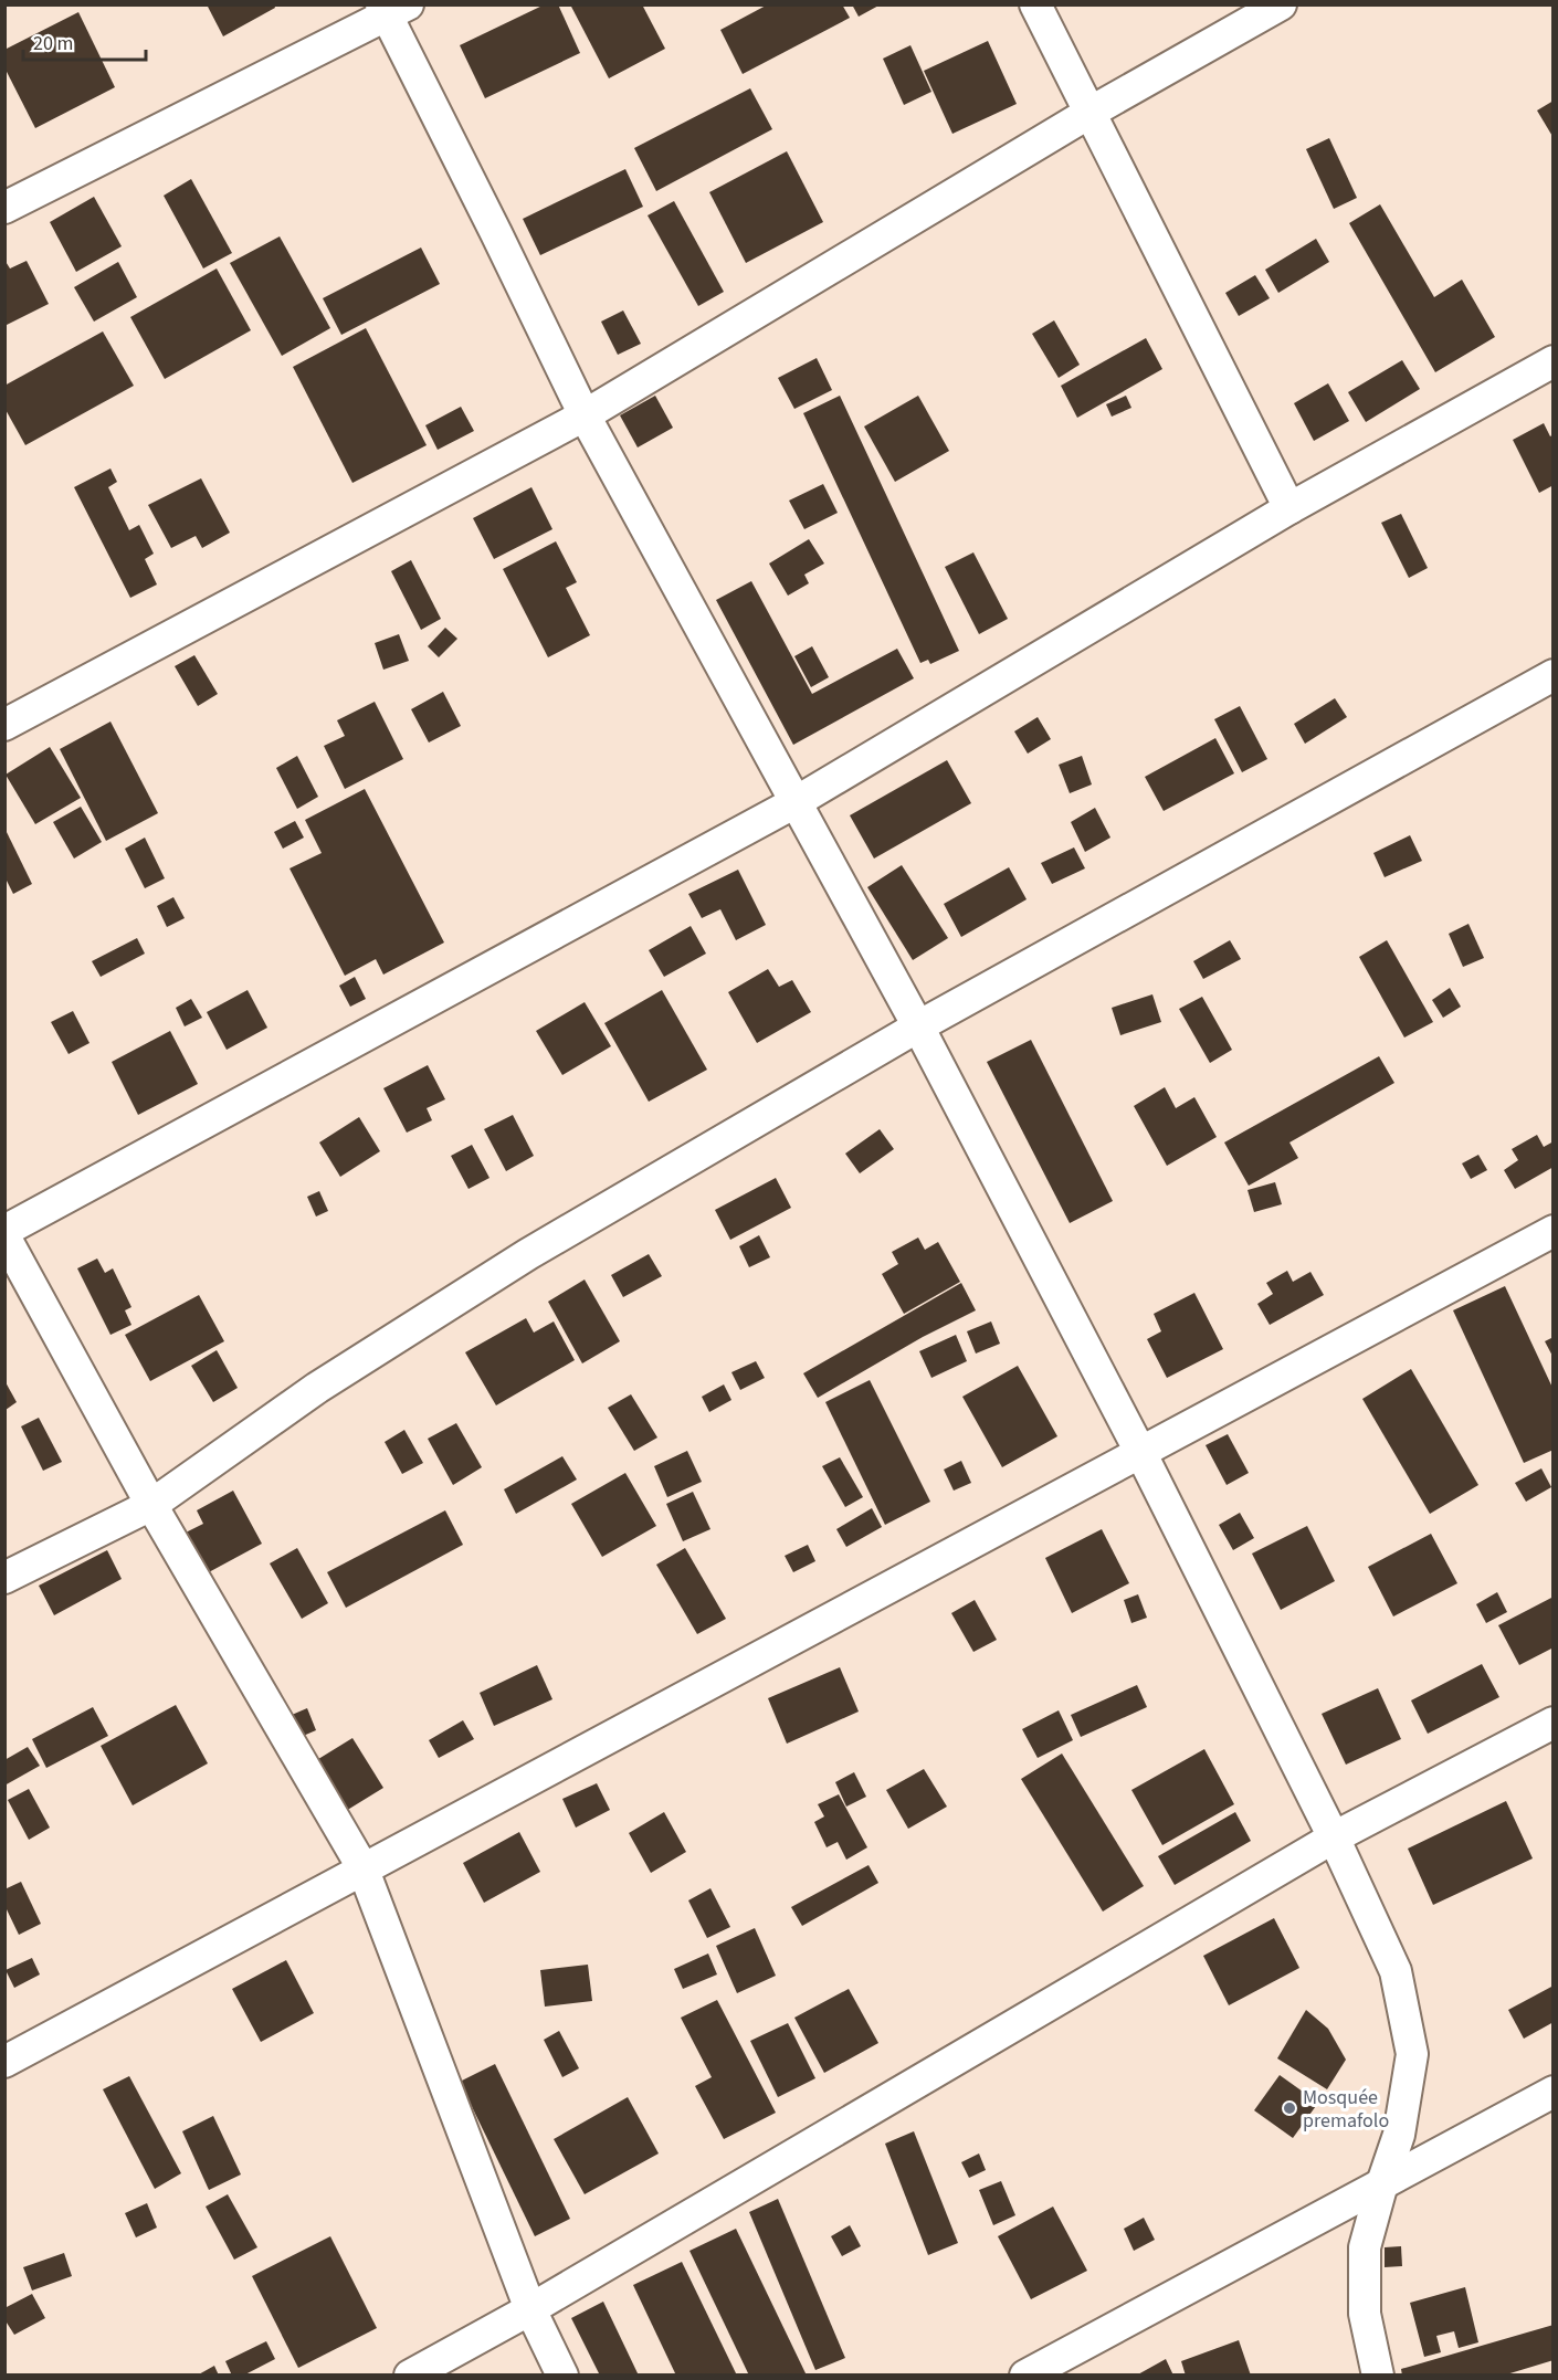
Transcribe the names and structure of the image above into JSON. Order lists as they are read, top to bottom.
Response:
{
  "places": ["Mosquée premafolo"],
  "scale_bar": "20 m"
}
